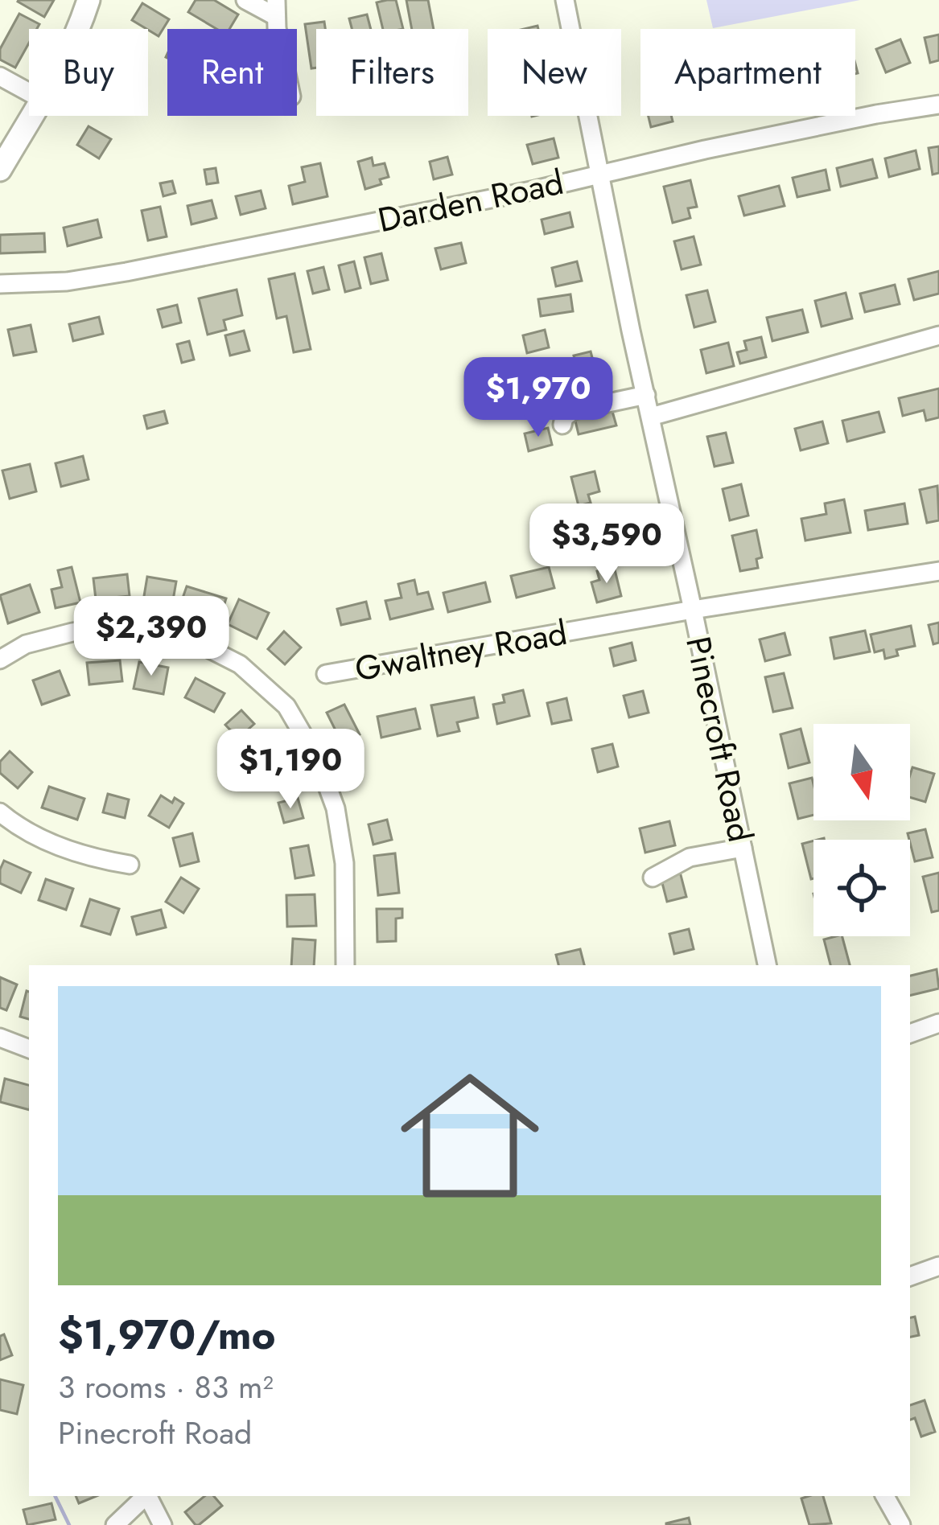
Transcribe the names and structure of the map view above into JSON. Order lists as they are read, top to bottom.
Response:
{
  "streets": {
    "street": ["Darden Road", "Gwaltney Road", "Pinecroft Road"]
  },
  "crossings": [
    ["Darden Road", "Pinecroft Road"],
    ["Gwaltney Road", "Pinecroft Road"]
  ],
  "north": "bottom",
  "page": {
    "chip": [
      "Buy",
      "Rent",
      "Filters",
      "New",
      "Apartment"
    ],
    "price": [
      "$1,970",
      "$3,590",
      "$2,390",
      "$1,190"
    ],
    "list": [
      {
        "name": "$1,970/mo",
        "note": "3 rooms · 83 m² · Pinecroft Road"
      }
    ]
  }
}
